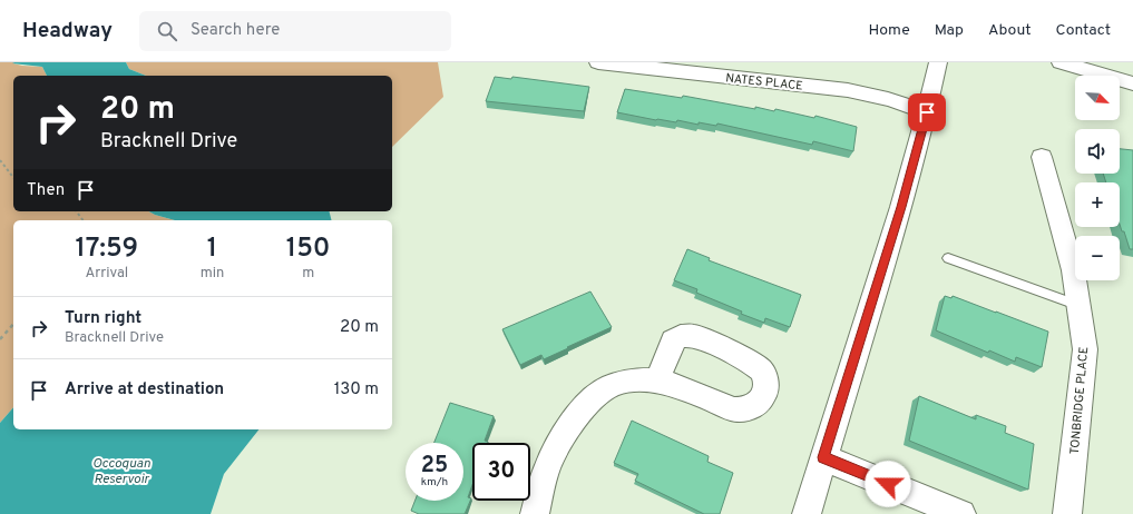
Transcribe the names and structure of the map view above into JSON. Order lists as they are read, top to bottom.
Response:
{
  "streets": {
    "street": ["NATES PLACE", "TONBRIDGE PLACE"]
  },
  "water": ["Occoquan Reservoir"],
  "north": "bottom right",
  "page": {
    "header": "Headway",
    "search": "Search here",
    "nav": [
      "Home",
      "Map",
      "About",
      "Contact"
    ],
    "map_buttons": ["+", "−"],
    "turn": ["20 m", "Bracknell Drive"],
    "then": "Then",
    "eta": [
      "17:59",
      "Arrival",
      "1",
      "min",
      "150",
      "m"
    ],
    "list": [
      {
        "name": "Turn right",
        "note": "Bracknell Drive",
        "value": "20 m"
      },
      {
        "name": "Arrive at destination",
        "value": "130 m"
      }
    ],
    "speed": "25 km/h",
    "limit": "30"
  }
}
